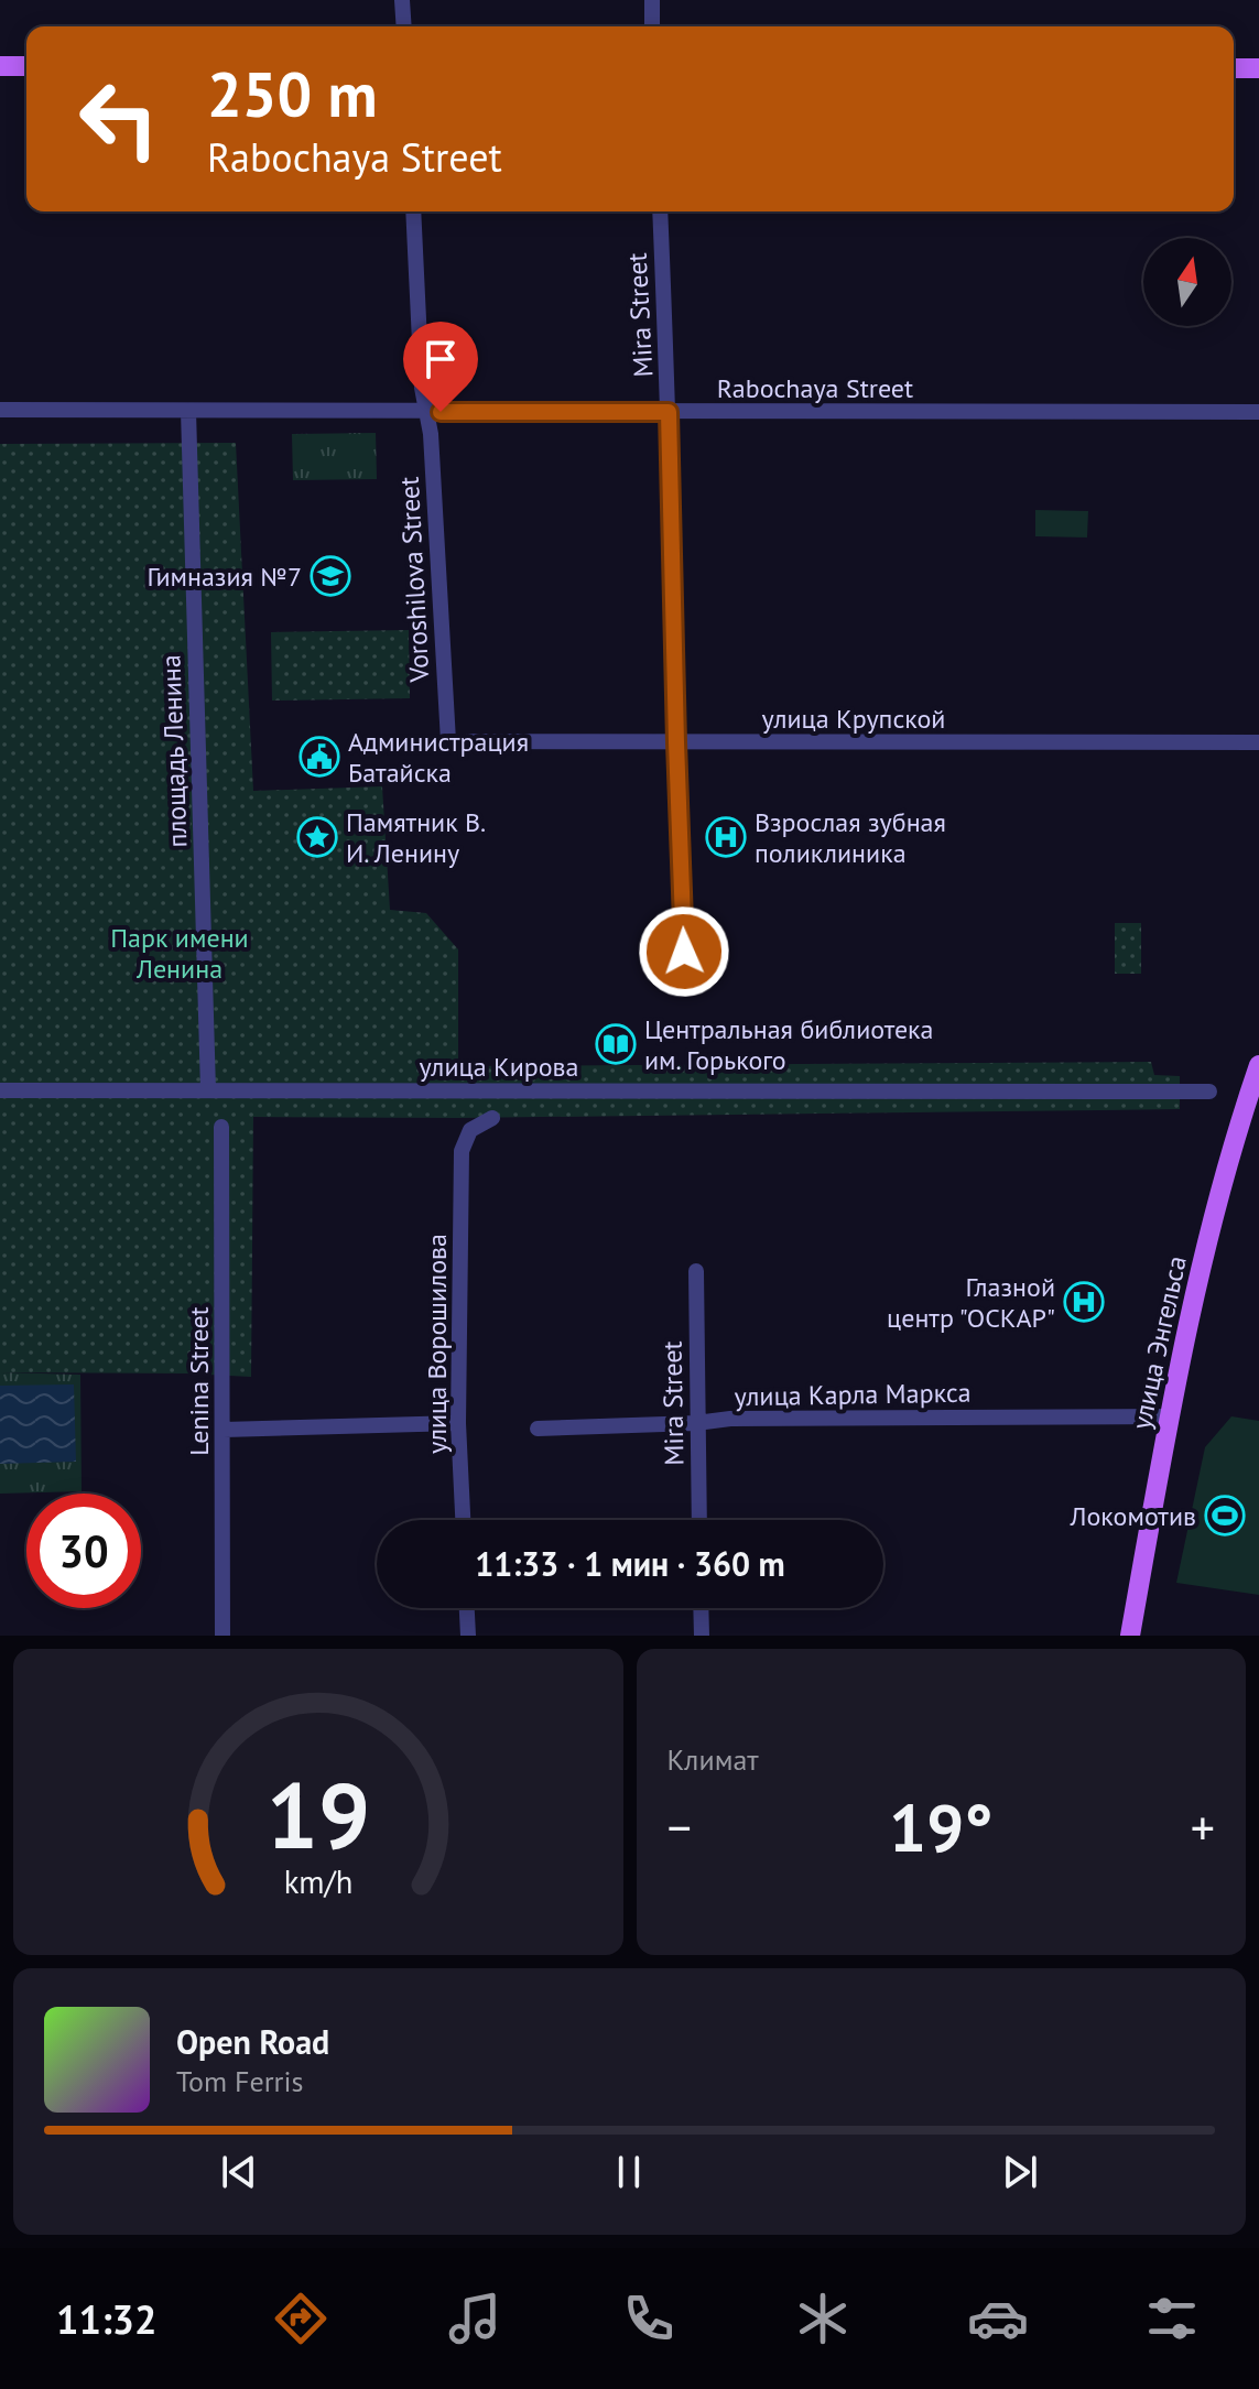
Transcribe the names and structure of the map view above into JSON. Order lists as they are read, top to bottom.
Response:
{
  "streets": {
    "main road": ["улица Энгельса"],
    "street": [
      "Mira Street",
      "Rabochaya Street",
      "Voroshilova Street",
      "улица Крупской",
      "площадь Ленина",
      "улица Кирова",
      "улица Ворошилова",
      "Lenina Street",
      "улица Карла Маркса"
    ]
  },
  "crossings": [
    ["Mira Street", "Rabochaya Street"],
    ["Mira Street", "улица Крупской"],
    ["Mira Street", "улица Карла Маркса"],
    ["Rabochaya Street", "Voroshilova Street"],
    ["Rabochaya Street", "площадь Ленина"],
    ["Voroshilova Street", "улица Крупской"],
    ["площадь Ленина", "улица Кирова"],
    ["улица Энгельса", "улица Карла Маркса"]
  ],
  "parks": ["Парк имени Ленина"],
  "places": {
    "school or university": ["Гимназия №7"],
    "public building": ["Администрация Батайска"],
    "place": ["Памятник В. И. Ленину"],
    "hospital": ["Взрослая зубная поликлиника", "Глазной центр \"ОСКАР\""],
    "library": ["Центральная библиотека им. Горького"],
    "sports": ["Локомотив"]
  },
  "north": "top",
  "page": {
    "turn": ["250 m", "Rabochaya Street"],
    "limit": "30",
    "trip": "11:33 · 1 мин · 360 m",
    "tile": "Климат",
    "heat": ["−", "19°", "+"],
    "song": ["Open Road", "Tom Ferris"],
    "tabs": "11:32",
    "gauge": ["19", "km/h"]
  }
}
